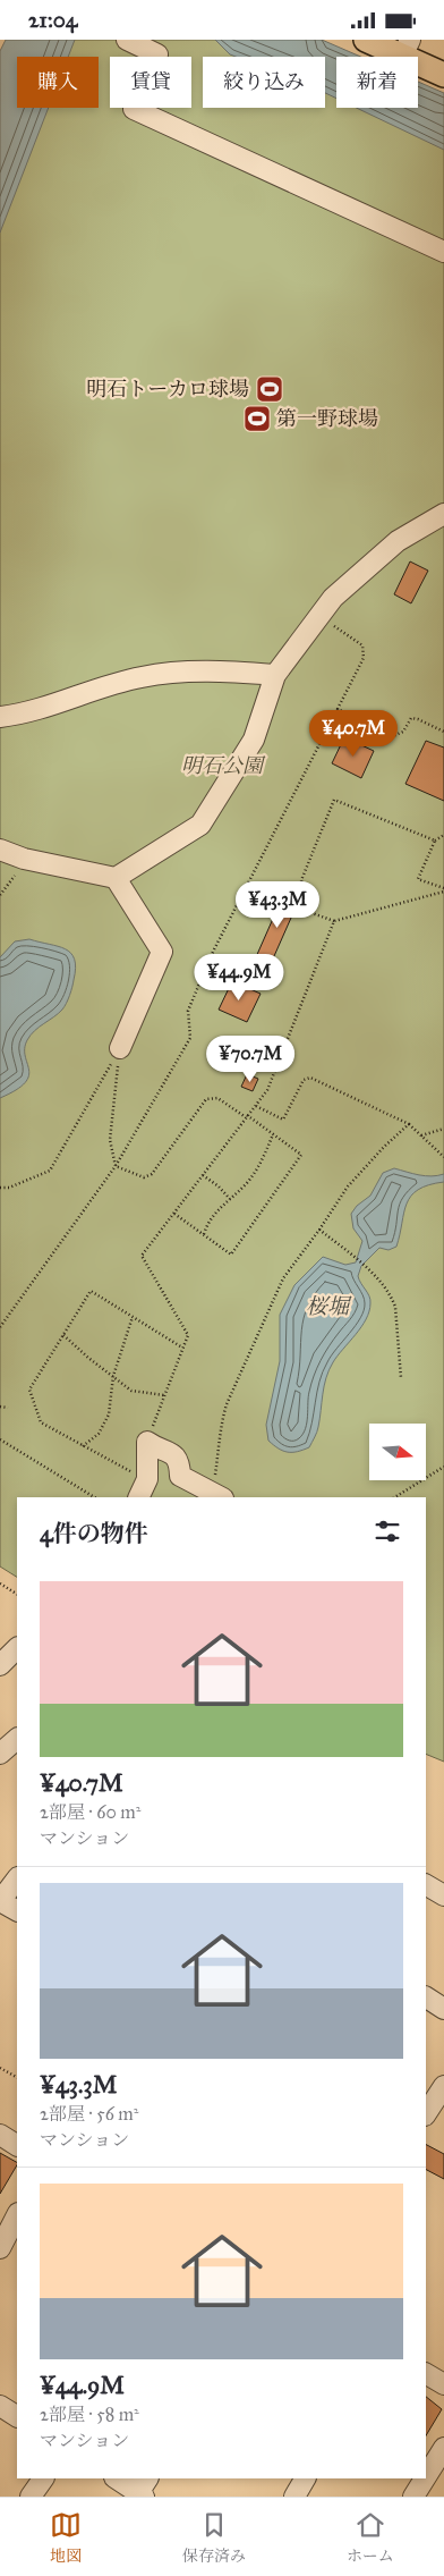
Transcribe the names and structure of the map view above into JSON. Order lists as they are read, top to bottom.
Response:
{
  "water": ["桜堀"],
  "parks": ["明石公園"],
  "places": {
    "sports": ["明石トーカロ球場", "第一野球場"]
  },
  "north": "right",
  "page": {
    "status": "21:04",
    "chip": [
      "購入",
      "賃貸",
      "絞り込み",
      "新着"
    ],
    "price": [
      "¥40.7M",
      "¥43.3M",
      "¥44.9M",
      "¥70.7M"
    ],
    "heading": "4件の物件",
    "list": [
      {
        "name": "¥40.7M",
        "note": "2部屋 · 60 m² · マンション"
      },
      {
        "name": "¥43.3M",
        "note": "2部屋 · 56 m² · マンション"
      },
      {
        "name": "¥44.9M",
        "note": "2部屋 · 58 m² · マンション"
      }
    ],
    "tabs": ["地図", "保存済み", "ホーム"]
  }
}
